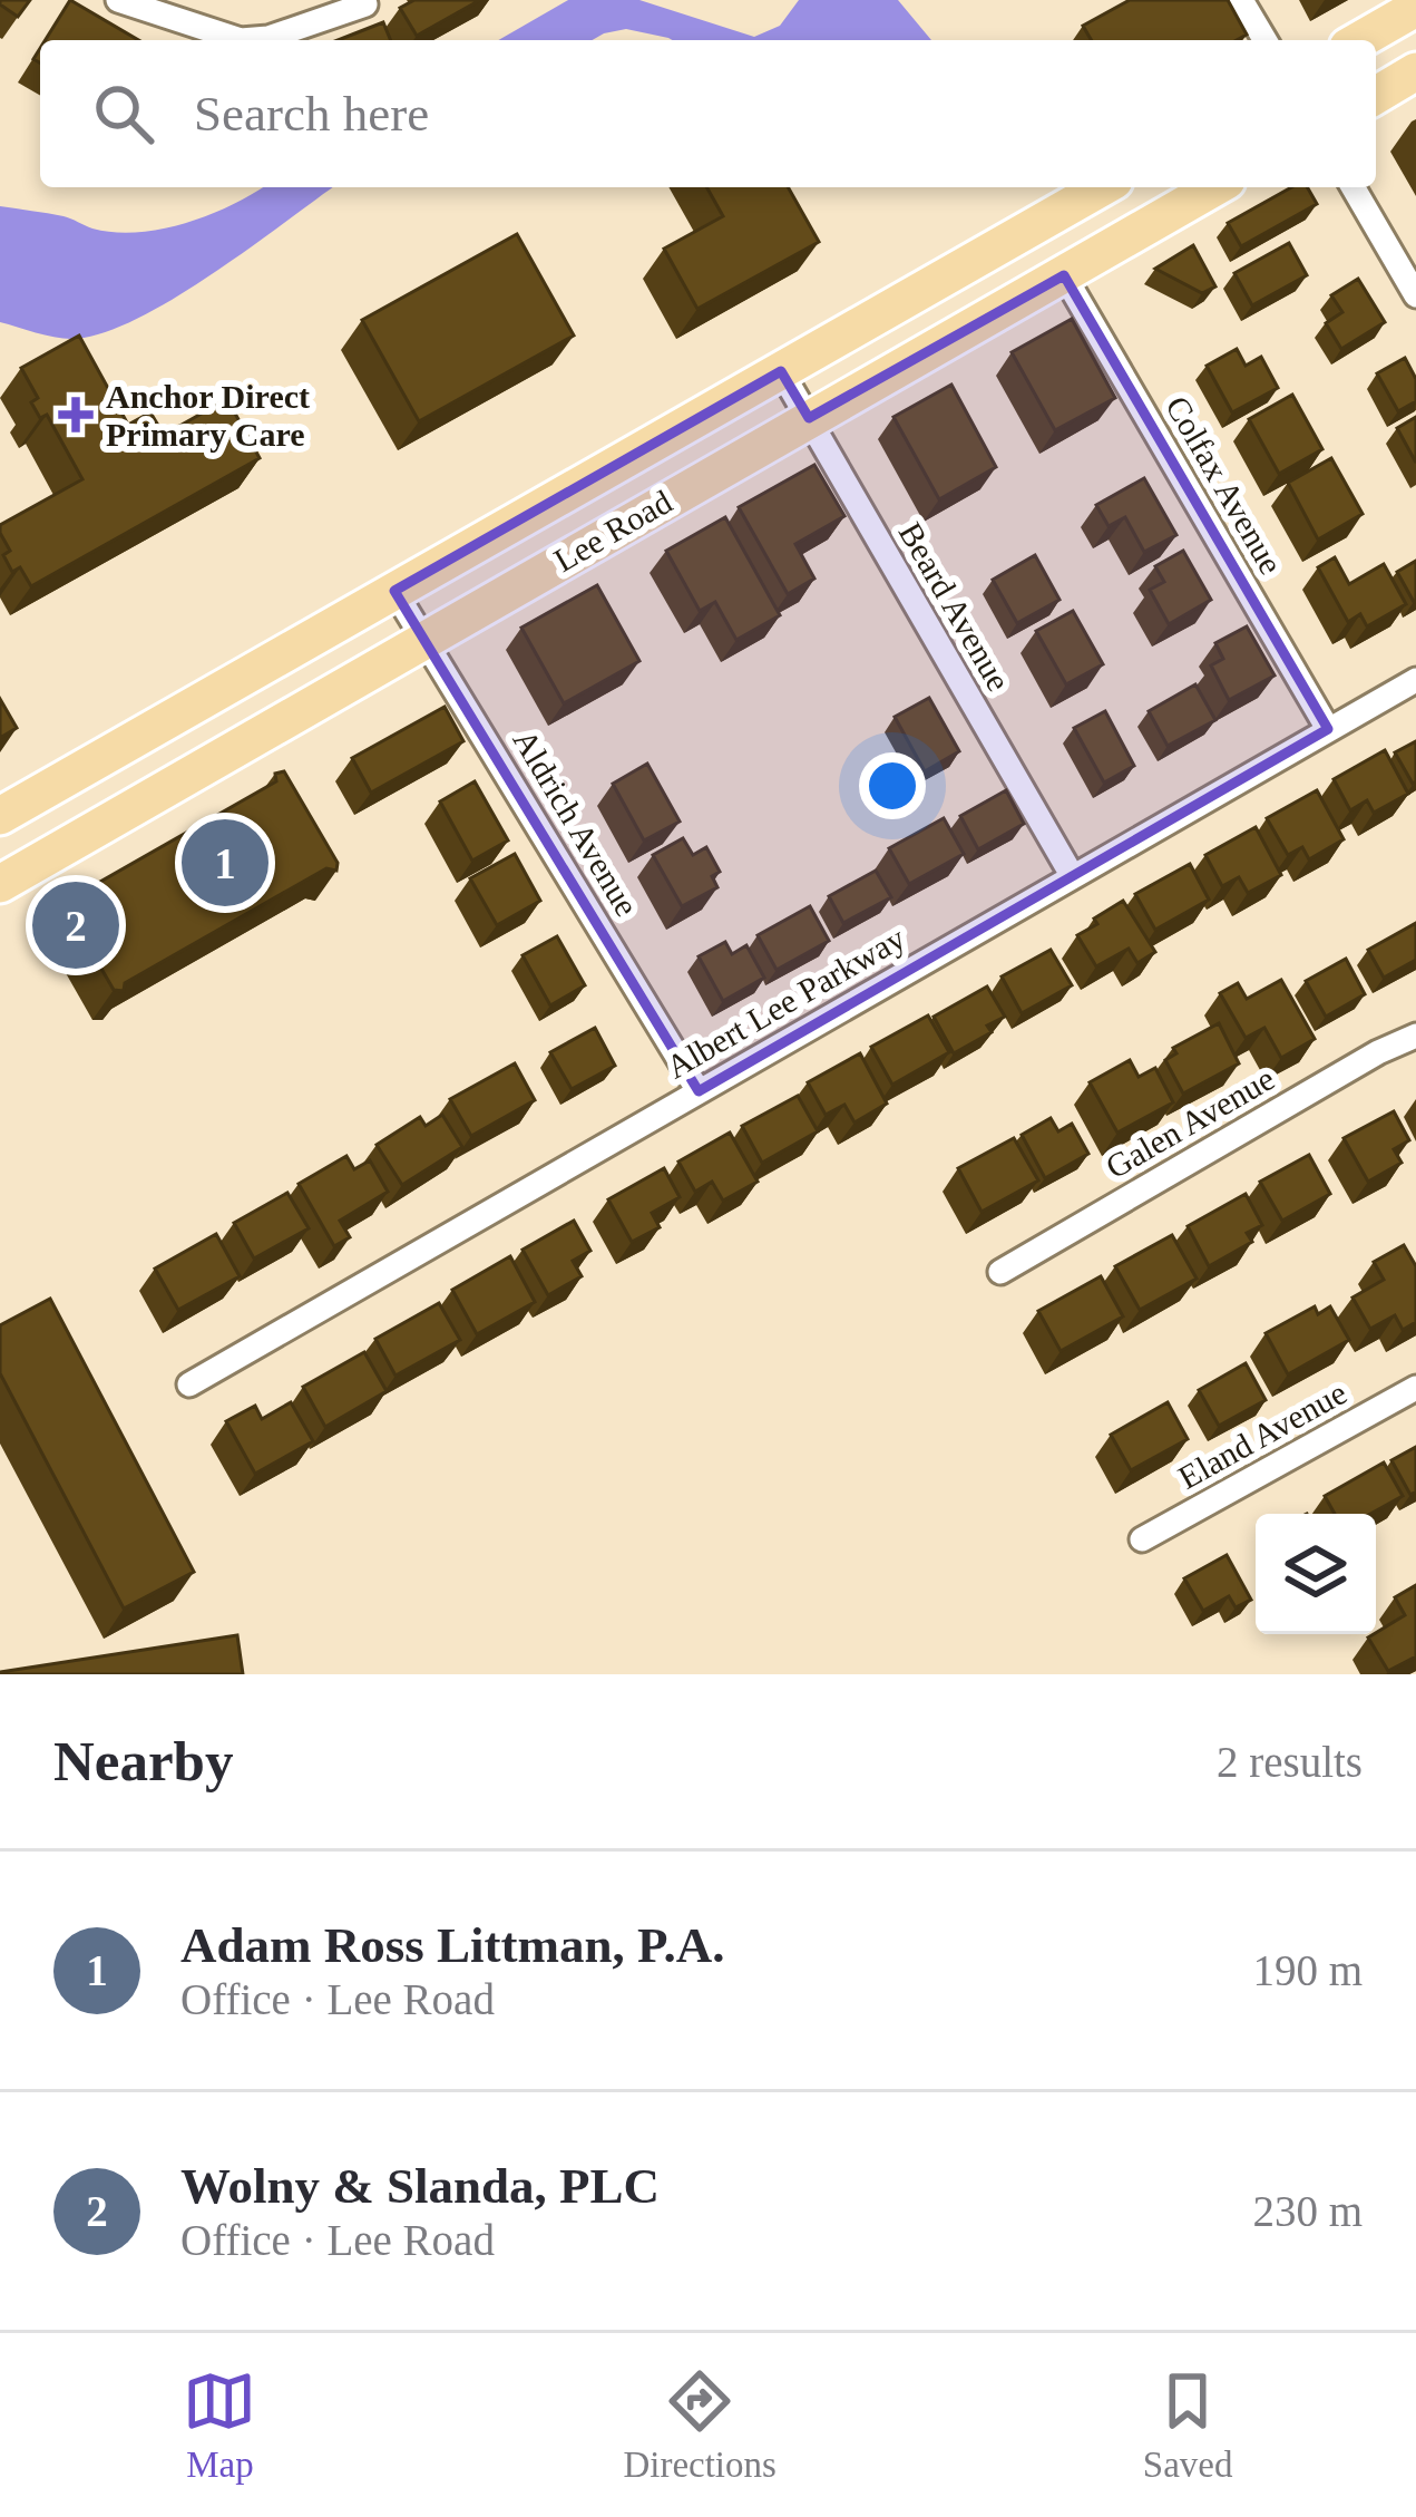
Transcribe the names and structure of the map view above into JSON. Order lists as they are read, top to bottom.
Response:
{
  "streets": {
    "main road": ["Lee Road"],
    "street": [
      "Colfax Avenue",
      "Beard Avenue",
      "Aldrich Avenue",
      "Albert Lee Parkway",
      "Galen Avenue",
      "Eland Avenue"
    ]
  },
  "crossings": [
    ["Colfax Avenue", "Lee Road"],
    ["Colfax Avenue", "Albert Lee Parkway"],
    ["Lee Road", "Beard Avenue"],
    ["Lee Road", "Aldrich Avenue"],
    ["Beard Avenue", "Albert Lee Parkway"],
    ["Aldrich Avenue", "Albert Lee Parkway"]
  ],
  "places": {
    "health": ["Anchor Direct Primary Care"]
  },
  "page": {
    "search": "Search here",
    "pins": ["1", "2"],
    "heading": ["Nearby", "2 results"],
    "list": [
      {
        "mark": "1",
        "name": "Adam Ross Littman, P.A.",
        "note": "Office · Lee Road",
        "value": "190 m"
      },
      {
        "mark": "2",
        "name": "Wolny & Slanda, PLC",
        "note": "Office · Lee Road",
        "value": "230 m"
      }
    ],
    "nav": ["Map", "Directions", "Saved"]
  }
}
